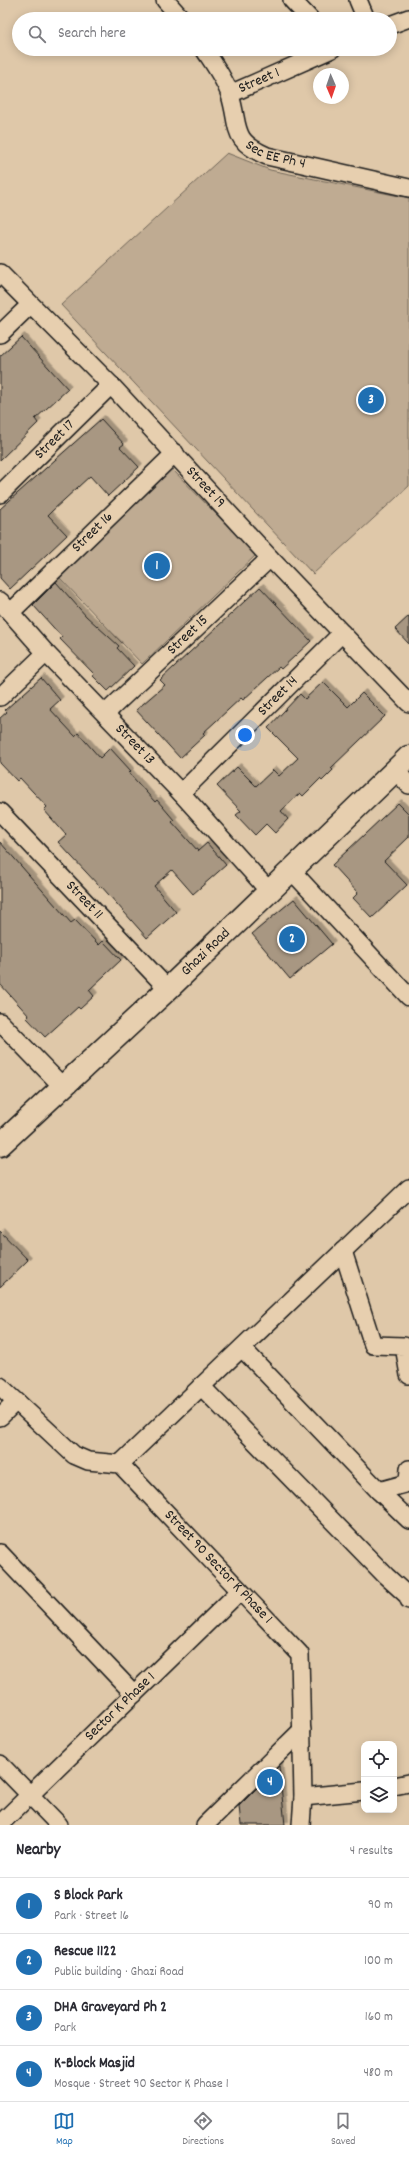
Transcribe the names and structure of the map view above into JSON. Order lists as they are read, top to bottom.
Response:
{
  "streets": {
    "main road": ["Ghazi Road"],
    "street": [
      "Street 1",
      "Sec EE Ph 4",
      "Street 17",
      "Street 19",
      "Street 16",
      "Street 15",
      "Street 14",
      "Street 13",
      "Street 11",
      "Street 90 Sector K Phase 1",
      "Sector K Phase 1"
    ]
  },
  "crossings": [
    ["Street 1", "Sec EE Ph 4"],
    ["Street 17", "Street 19"],
    ["Street 19", "Street 16"],
    ["Street 19", "Street 15"],
    ["Street 19", "Street 14"],
    ["Street 16", "Street 13"],
    ["Street 15", "Street 13"],
    ["Street 14", "Street 13"],
    ["Street 13", "Ghazi Road"],
    ["Street 11", "Ghazi Road"],
    ["Street 90 Sector K Phase 1", "Sector K Phase 1"]
  ],
  "north": "bottom",
  "page": {
    "search": "Search here",
    "pins": [
      "3",
      "1",
      "2",
      "4"
    ],
    "heading": ["Nearby", "4 results"],
    "list": [
      {
        "mark": "1",
        "name": "S Block Park",
        "note": "Park · Street 16",
        "value": "90 m"
      },
      {
        "mark": "2",
        "name": "Rescue 1122",
        "note": "Public building · Ghazi Road",
        "value": "100 m"
      },
      {
        "mark": "3",
        "name": "DHA Graveyard Ph 2",
        "note": "Park",
        "value": "160 m"
      },
      {
        "mark": "4",
        "name": "K-Block Masjid",
        "note": "Mosque · Street 90 Sector K Phase 1",
        "value": "480 m"
      }
    ],
    "nav": ["Map", "Directions", "Saved"]
  }
}
